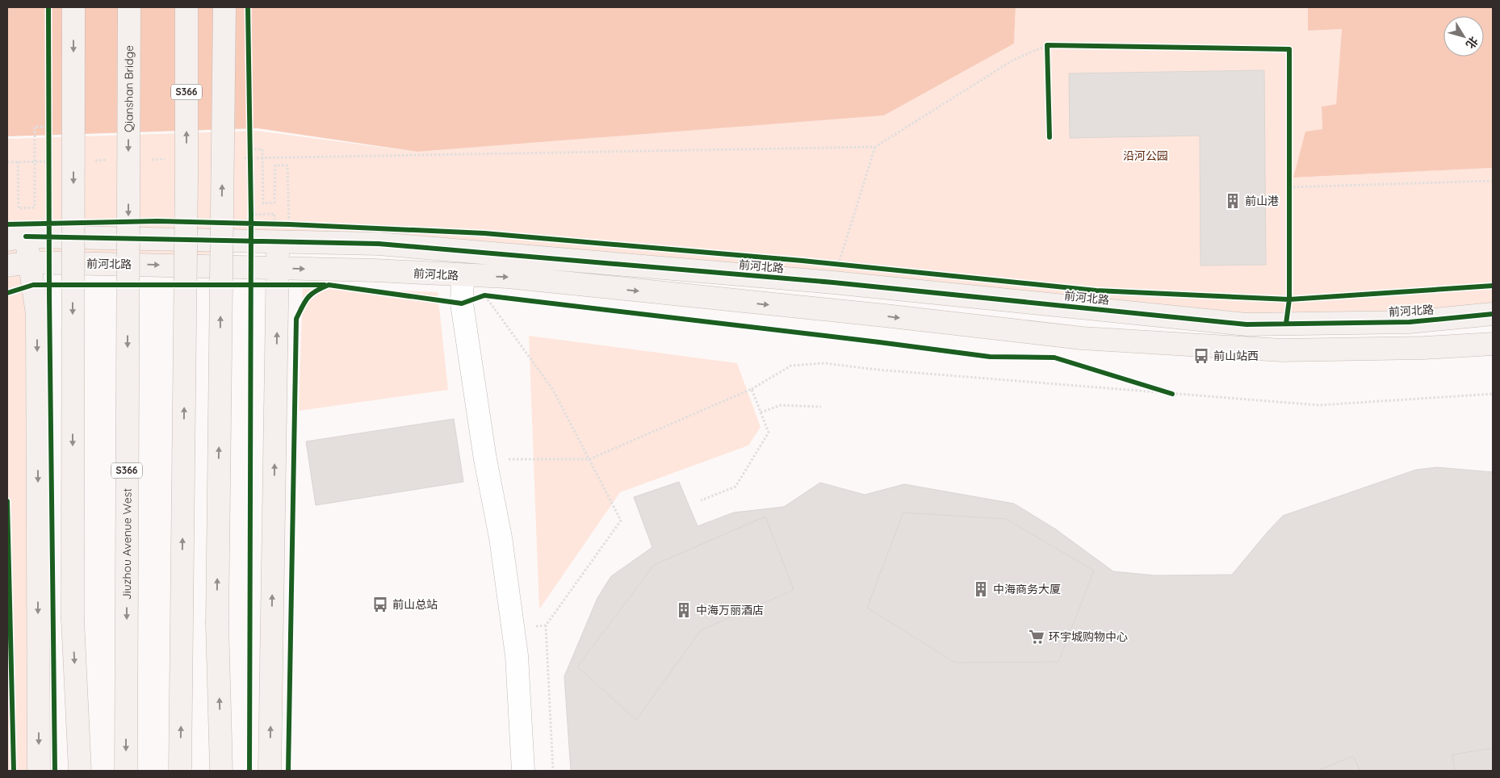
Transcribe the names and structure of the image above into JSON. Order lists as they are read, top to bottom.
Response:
{
  "streets": {
    "main road": [
      "Qianshan Bridge",
      "S366",
      "前河北路",
      "Jiuzhou Avenue West"
    ]
  },
  "crossings": [
    ["Qianshan Bridge", "Jiuzhou Avenue West"]
  ],
  "parks": ["沿河公园"],
  "places": {
    "building": ["前山港", "中海商务大厦", "中海万丽酒店"],
    "bus stop": ["前山站西", "前山总站"],
    "supermarket": ["环宇城购物中心"]
  },
  "north": "bottom right"
}
